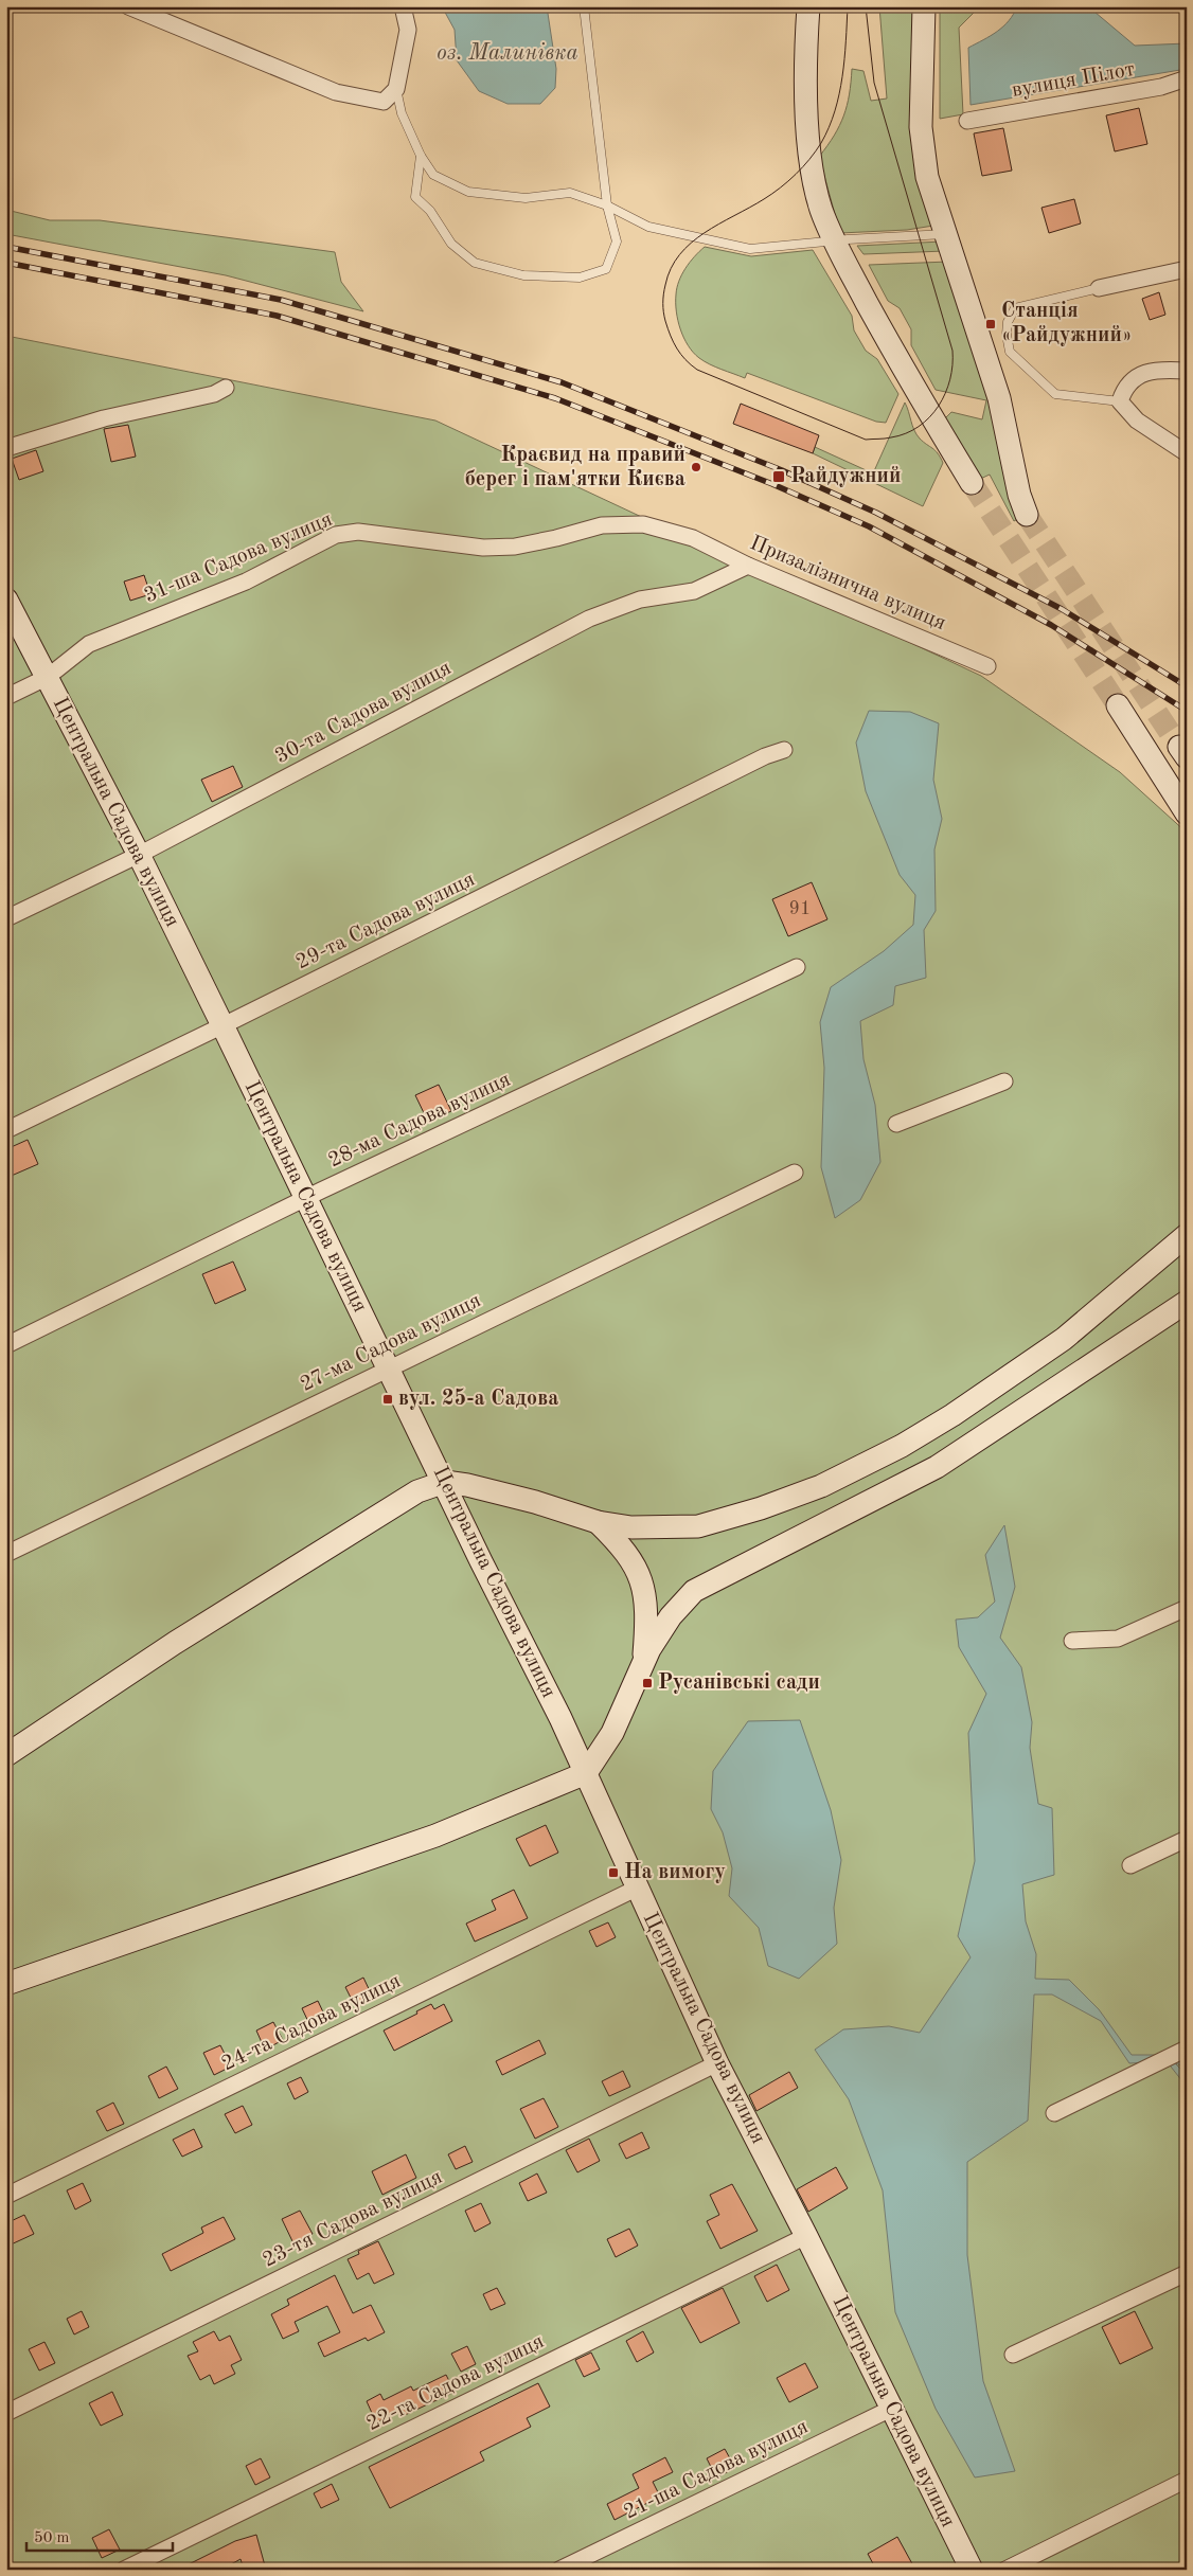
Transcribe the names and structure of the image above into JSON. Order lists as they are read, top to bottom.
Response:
{
  "streets": {
    "main road": ["Центральна Садова вулиця"],
    "street": [
      "вулиця Пілот",
      "31-ша Садова вулиця",
      "Призалізнична вулиця",
      "30-та Садова вулиця",
      "29-та Садова вулиця",
      "28-ма Садова вулиця",
      "27-ма Садова вулиця",
      "24-та Садова вулиця",
      "23-тя Садова вулиця",
      "22-га Садова вулиця",
      "21-ша Садова вулиця"
    ]
  },
  "crossings": [
    ["31-ша Садова вулиця", "Призалізнична вулиця"],
    ["31-ша Садова вулиця", "Центральна Садова вулиця"],
    ["Призалізнична вулиця", "30-та Садова вулиця"],
    ["30-та Садова вулиця", "Центральна Садова вулиця"],
    ["Центральна Садова вулиця", "29-та Садова вулиця"],
    ["Центральна Садова вулиця", "28-ма Садова вулиця"],
    ["Центральна Садова вулиця", "27-ма Садова вулиця"],
    ["Центральна Садова вулиця", "24-та Садова вулиця"],
    ["Центральна Садова вулиця", "23-тя Садова вулиця"],
    ["Центральна Садова вулиця", "22-га Садова вулиця"],
    ["Центральна Садова вулиця", "21-ша Садова вулиця"]
  ],
  "water": ["оз. Малинівка"],
  "places": {
    "transit": [
      "Станція «Райдужний»",
      "Райдужний",
      "вул. 25-а Садова",
      "Русанівські сади",
      "На вимогу"
    ],
    "other": ["Краєвид на правий берег і пам'ятки Києва"]
  },
  "house_numbers": ["91"],
  "scale_bar": "50 m"
}
